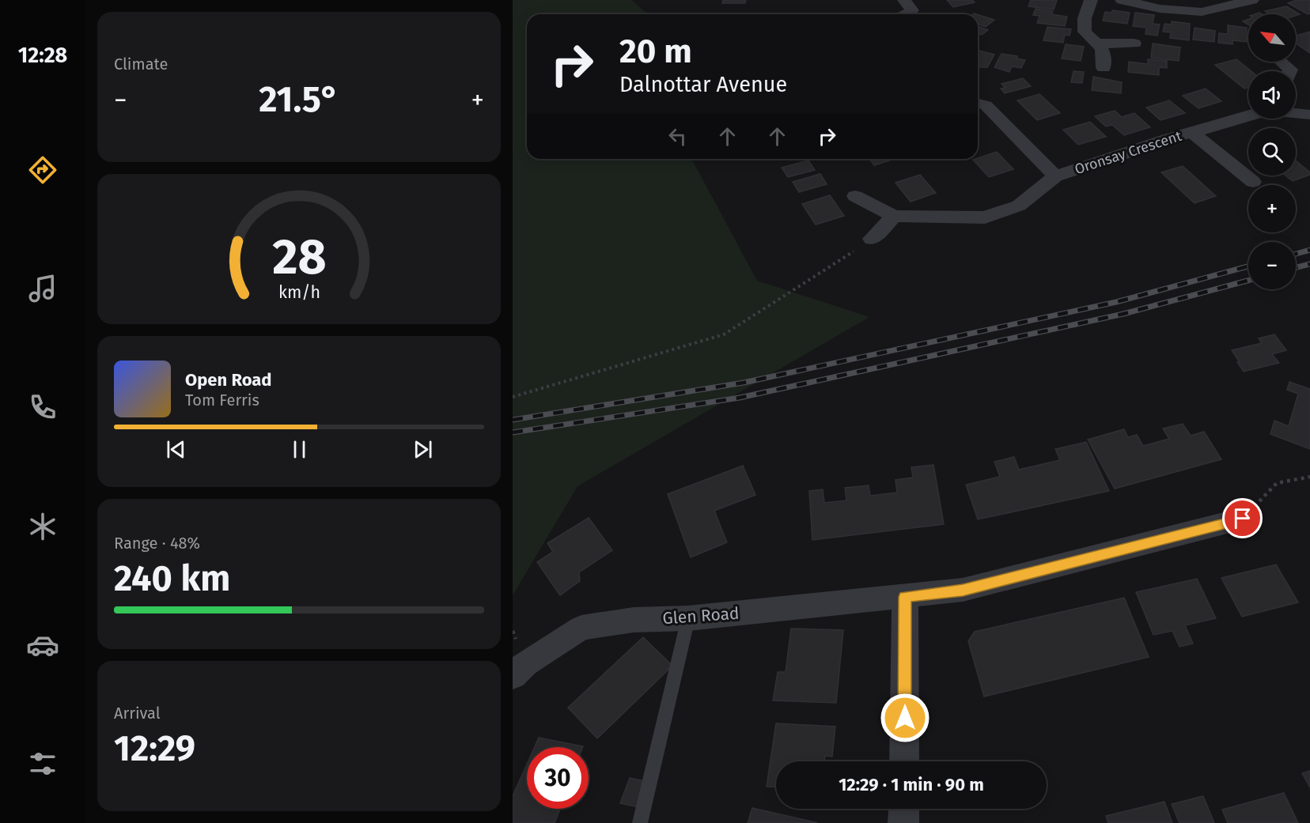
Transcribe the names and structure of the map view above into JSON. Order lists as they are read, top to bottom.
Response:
{
  "streets": {
    "street": ["Oronsay Crescent", "Glen Road"]
  },
  "north": "top left",
  "page": {
    "tabs": "12:28",
    "tile": [
      "Climate",
      ["Range · 48%", "240 km"],
      ["Arrival", "12:29"]
    ],
    "map_buttons": ["+", "−"],
    "turn": ["20 m", "Dalnottar Avenue"],
    "heat": ["−", "21.5°", "+"],
    "song": ["Open Road", "Tom Ferris"],
    "limit": "30",
    "trip": "12:29 · 1 min · 90 m",
    "gauge": ["28", "km/h"]
  }
}
